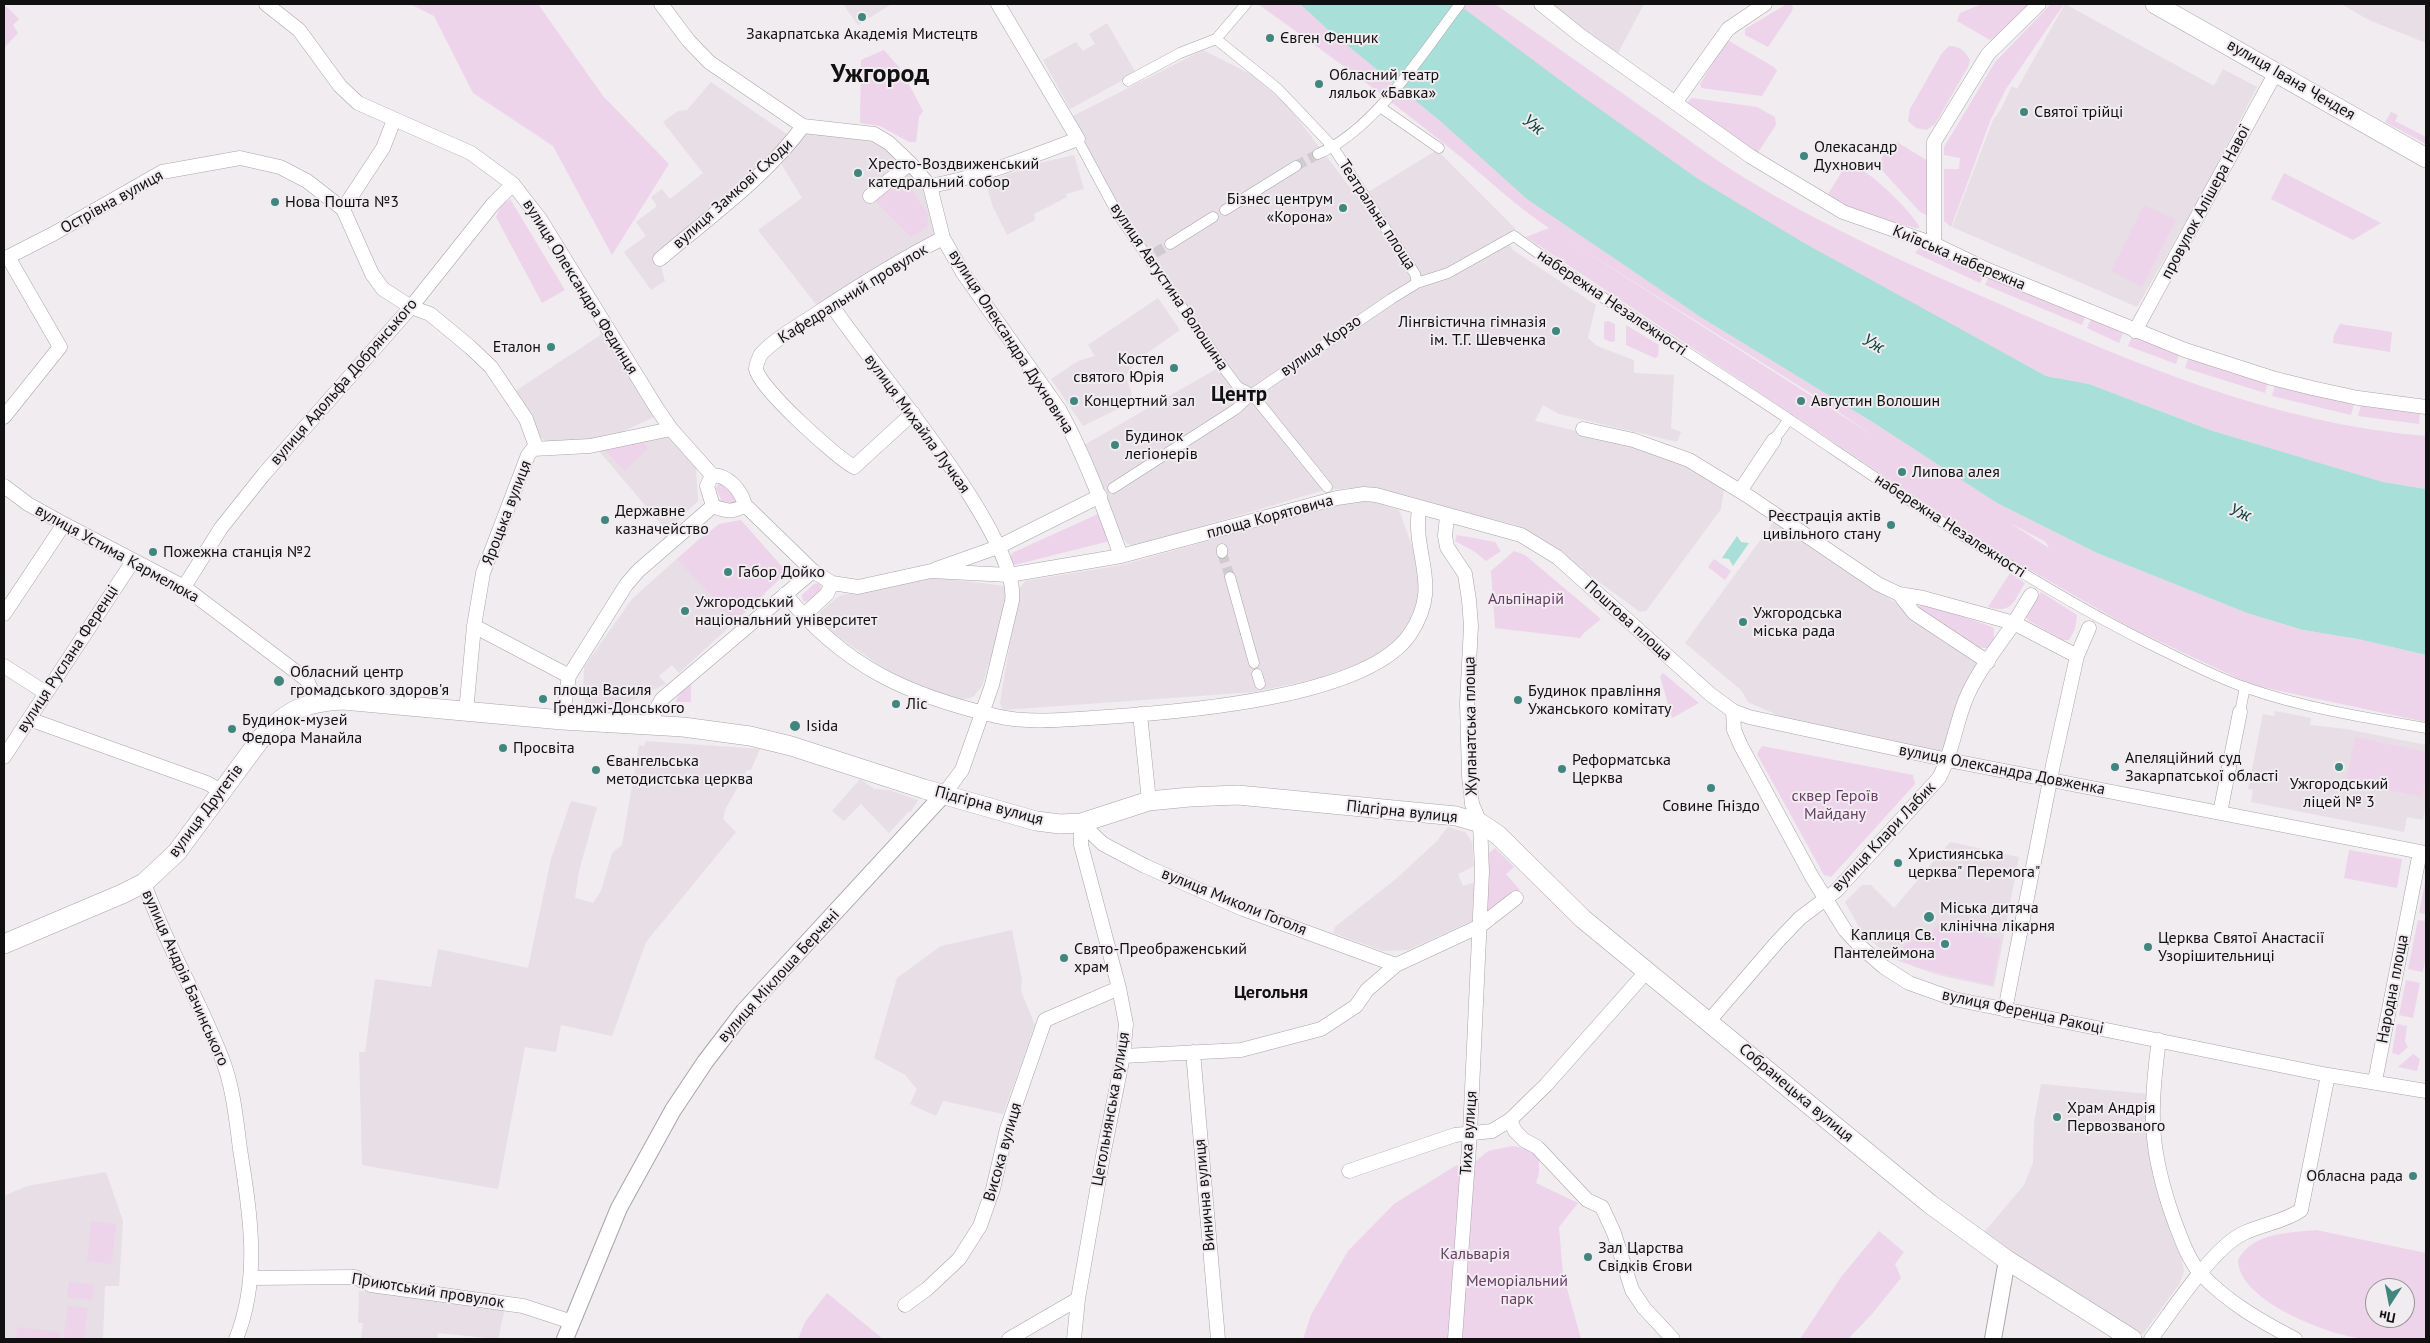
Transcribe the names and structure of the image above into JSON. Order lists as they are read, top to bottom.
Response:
{
  "streets": {
    "main road": [
      "вулиця Івана Чендея",
      "Підгірна вулиця",
      "вулиця Другетів",
      "Собранецька вулиця"
    ],
    "street": [
      "вулиця Замкові Сходи",
      "Острівна вулиця",
      "провулок Алішера Навої",
      "Театральна площа",
      "Київська набережна",
      "вулиця Олександра Фединця",
      "вулиця Августина Волошина",
      "Кафедральний провулок",
      "набережна Незалежності",
      "вулиця Олександра Духновича",
      "вулиця Корзо",
      "вулиця Адольфа Добрянського",
      "вулиця Михайла Лучкая",
      "Яроцька вулиця",
      "площа Корятовича",
      "вулиця Устима Кармелюка",
      "Поштова площа",
      "вулиця Руслана Ференці",
      "Жупанатська площа",
      "вулиця Олександра Довженка",
      "вулиця Клари Лабик",
      "вулиця Миколи Гоголя",
      "вулиця Міклоша Берчені",
      "вулиця Андрія Бачинського",
      "Народна площа",
      "вулиця Ференца Ракоці",
      "Цегольнянська вулиця",
      "Тиха вулиця",
      "Висока вулиця",
      "Винична вулиця",
      "Приютський провулок"
    ]
  },
  "crossings": [
    ["вулиця Івана Чендея", "провулок Алішера Навої"],
    ["Острівна вулиця", "вулиця Адольфа Добрянського"],
    ["Острівна вулиця", "Яроцька вулиця"],
    ["провулок Алішера Навої", "Київська набережна"],
    ["Театральна площа", "вулиця Корзо"],
    ["вулиця Олександра Фединця", "вулиця Адольфа Добрянського"],
    ["вулиця Олександра Фединця", "Яроцька вулиця"],
    ["вулиця Августина Волошина", "вулиця Корзо"],
    ["Кафедральний провулок", "вулиця Олександра Духновича"],
    ["Кафедральний провулок", "вулиця Михайла Лучкая"],
    ["набережна Незалежності", "вулиця Корзо"],
    ["вулиця Олександра Духновича", "площа Корятовича"],
    ["вулиця Адольфа Добрянського", "вулиця Устима Кармелюка"],
    ["вулиця Михайла Лучкая", "площа Корятовича"],
    ["вулиця Устима Кармелюка", "вулиця Руслана Ференці"],
    ["вулиця Устима Кармелюка", "вулиця Другетів"],
    ["Поштова площа", "Жупанатська площа"],
    ["Поштова площа", "вулиця Олександра Довженка"],
    ["Поштова площа", "вулиця Ференца Ракоці"],
    ["Жупанатська площа", "Підгірна вулиця"],
    ["Жупанатська площа", "Собранецька вулиця"],
    ["Жупанатська площа", "Тиха вулиця"],
    ["вулиця Олександра Довженка", "вулиця Клари Лабик"],
    ["вулиця Олександра Довженка", "Народна площа"],
    ["вулиця Олександра Довженка", "вулиця Ференца Ракоці"],
    ["Підгірна вулиця", "вулиця Миколи Гоголя"],
    ["Підгірна вулиця", "вулиця Міклоша Берчені"],
    ["Підгірна вулиця", "Собранецька вулиця"],
    ["Підгірна вулиця", "Цегольнянська вулиця"],
    ["вулиця Другетів", "вулиця Андрія Бачинського"],
    ["вулиця Клари Лабик", "вулиця Ференца Ракоці"],
    ["вулиця Клари Лабик", "Собранецька вулиця"],
    ["вулиця Миколи Гоголя", "Цегольнянська вулиця"],
    ["вулиця Міклоша Берчені", "Приютський провулок"],
    ["вулиця Андрія Бачинського", "Приютський провулок"],
    ["Народна площа", "вулиця Ференца Ракоці"],
    ["Цегольнянська вулиця", "Висока вулиця"]
  ],
  "districts": ["Ужгород", "Центр", "Цегольня"],
  "water": ["Уж"],
  "parks": [
    "Альпінарій",
    "сквер Героїв Майдану",
    "Кальварія",
    "Меморіальний парк"
  ],
  "places": [
    "Закарпатська Академія Мистецтв",
    "Євген Фенцик",
    "Обласний театр ляльок «Бавка»",
    "Святої трійці",
    "Олекасандр Духнович",
    "Хресто-Воздвиженський катедральний собор",
    "Нова Пошта №3",
    "Бізнес центрум «Корона»",
    "Лінгвістична гімназія ім. Т.Г. Шевченка",
    "Еталон",
    "Костел святого Юрія",
    "Концертний зал",
    "Августин Волошин",
    "Будинок легіонерів",
    "Липова алея",
    "Державне казначейство",
    "Реєстрація актів цивільного стану",
    "Пожежна станція №2",
    "Габор Дойко",
    "Ужгородський національний університет",
    "Ужгородська міська рада",
    "Обласний центр громадського здоров'я",
    "площа Василя Ґренджі-Донського",
    "Будинок правління Ужанського комітату",
    "Ліс",
    "Isida",
    "Будинок-музей Федора Манайла",
    "Просвіта",
    "Апеляційний суд Закарпатської області",
    "Ужгородський ліцей № 3",
    "Реформатська Церква",
    "Євангельська методистська церква",
    "Совине Гніздо",
    "Християнська церква\" Перемога\"",
    "Міська дитяча клінічна лікарня",
    "Каплиця Св. Пантелеймона",
    "Церква Святої Анастасії Узорішительниці",
    "Свято-Преображенський храм",
    "Храм Андрія Первозваного",
    "Обласна рада",
    "Зал Царства Свідків Єгови"
  ],
  "north": "bottom"
}
